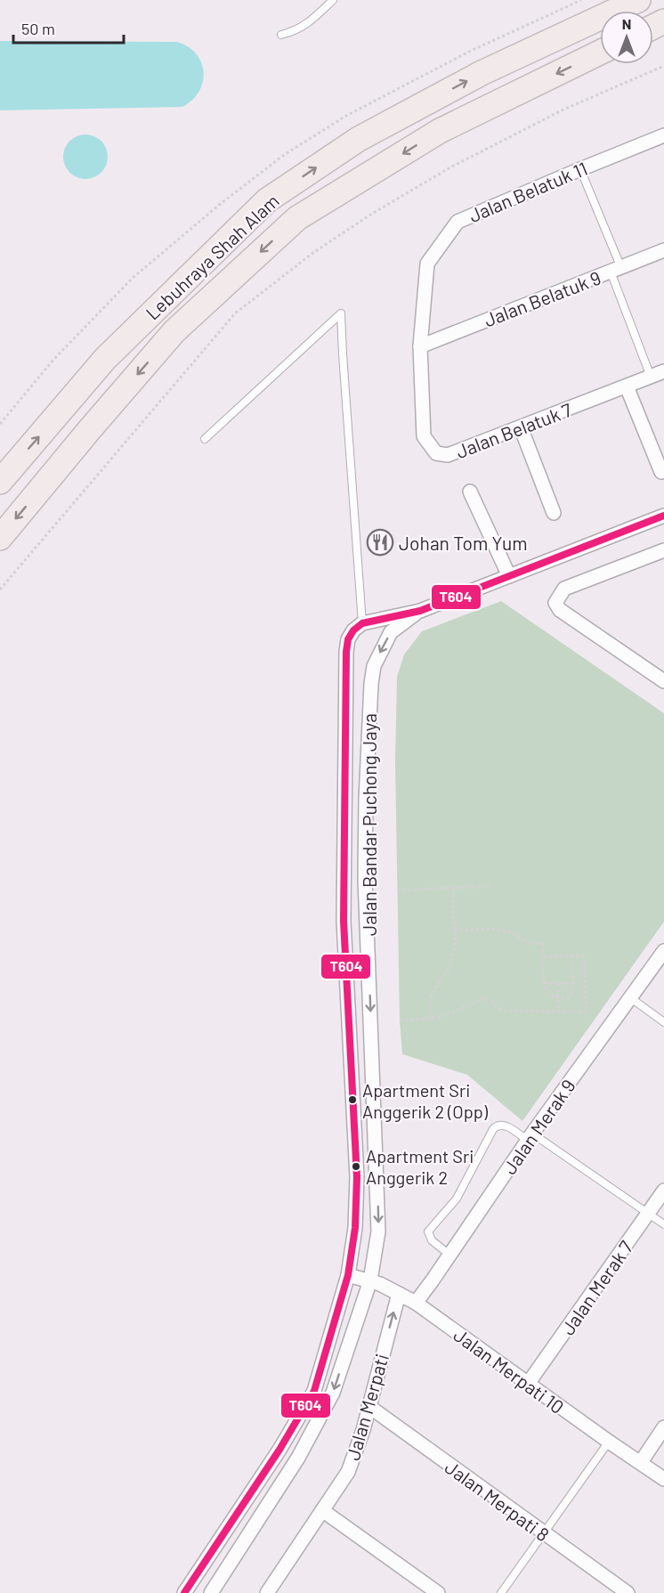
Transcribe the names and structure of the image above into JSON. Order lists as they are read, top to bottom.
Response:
{
  "streets": {
    "highway": ["Lebuhraya Shah Alam"],
    "street": [
      "Jalan Belatuk 11",
      "Jalan Belatuk 9",
      "Jalan Belatuk 7",
      "Jalan Bandar Puchong Jaya",
      "Jalan Merak 9",
      "Jalan Merak 7",
      "Jalan Merpati 10",
      "Jalan Merpati",
      "Jalan Merpati 8"
    ]
  },
  "crossings": [
    ["Jalan Belatuk 11", "Jalan Belatuk 9"],
    ["Jalan Belatuk 11", "Jalan Belatuk 7"],
    ["Jalan Belatuk 9", "Jalan Belatuk 7"],
    ["Jalan Bandar Puchong Jaya", "Jalan Merpati 10"],
    ["Jalan Merak 9", "Jalan Merpati 10"],
    ["Jalan Merak 7", "Jalan Merpati 10"],
    ["Jalan Merpati 10", "Jalan Merpati"],
    ["Jalan Merpati", "Jalan Merpati 8"]
  ],
  "one_way": ["Jalan Merpati"],
  "places": {
    "restaurant": ["Johan Tom Yum"],
    "other": ["Apartment Sri Anggerik 2 (Opp)", "Apartment Sri Anggerik 2"]
  },
  "lines": ["transit line T604"],
  "scale_bar": "50 m",
  "north": "top"
}
